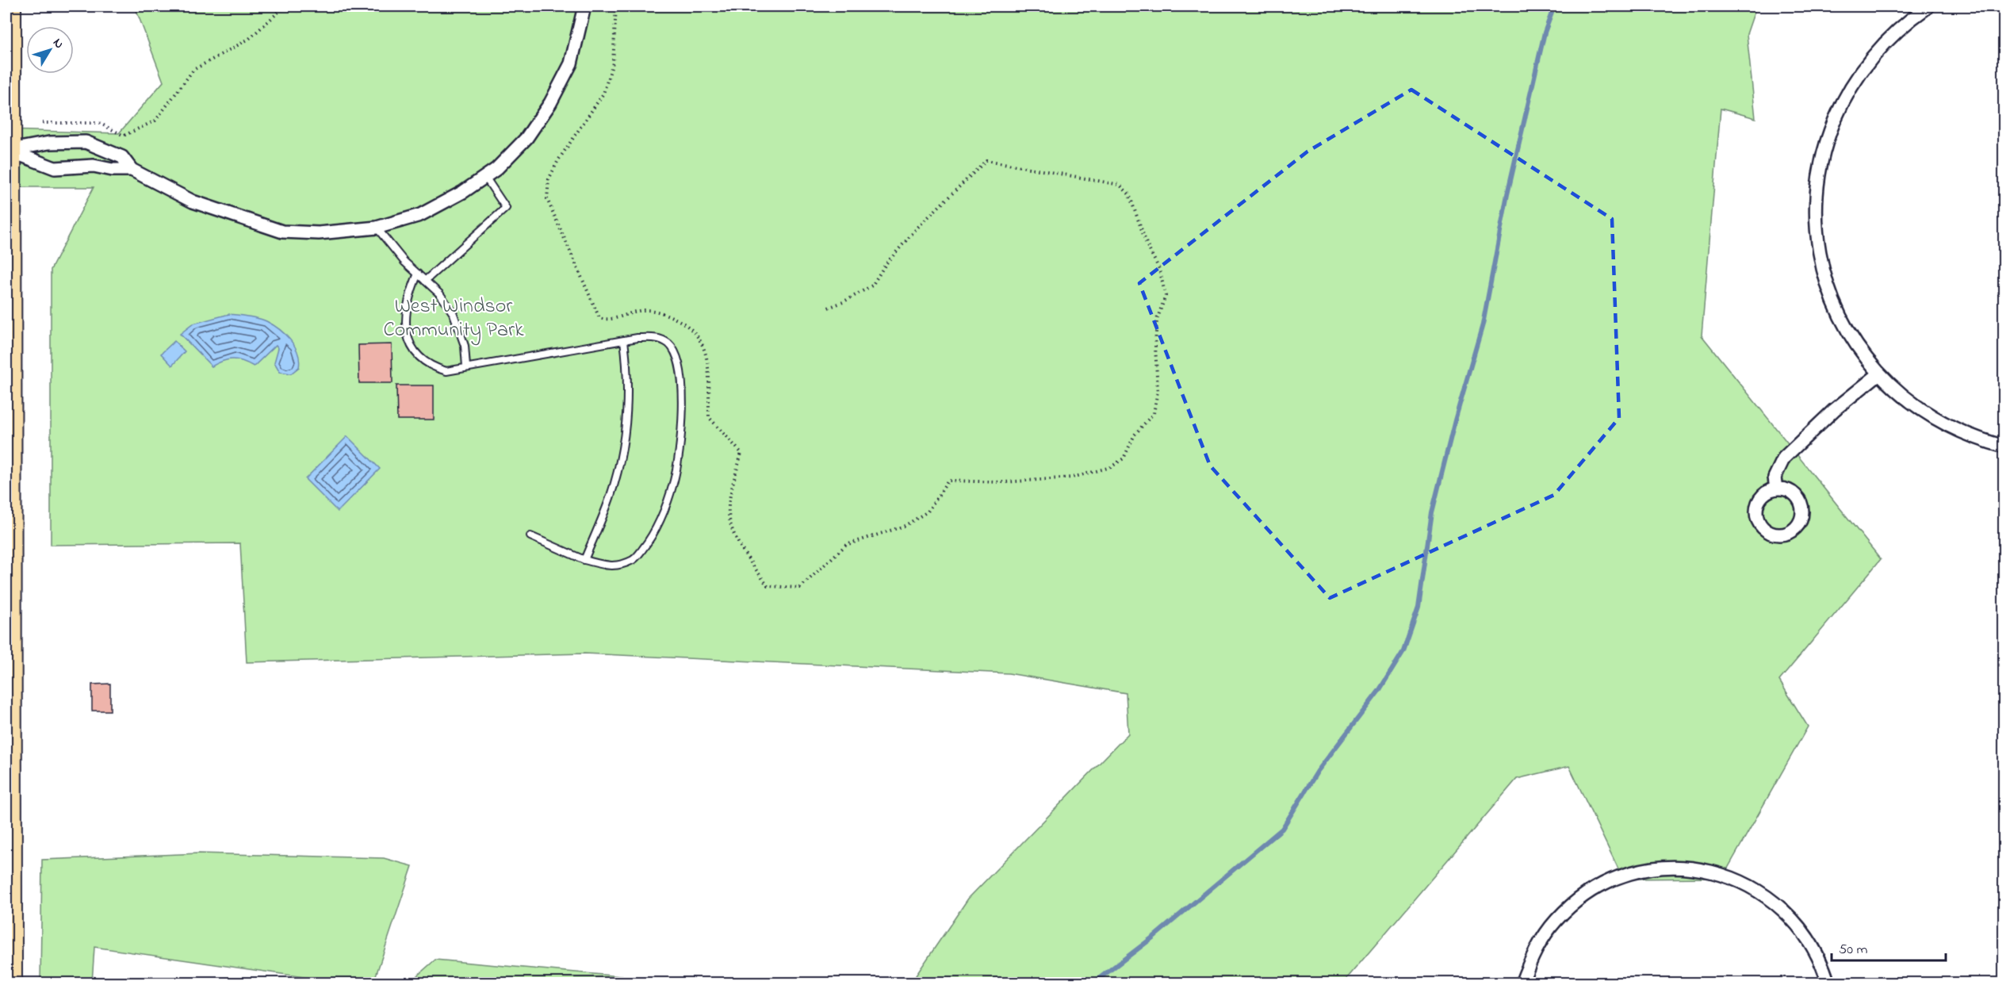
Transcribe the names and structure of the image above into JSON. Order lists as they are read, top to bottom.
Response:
{
  "parks": ["West Windsor Community Park"],
  "scale_bar": "50 m",
  "north": "top right"
}
